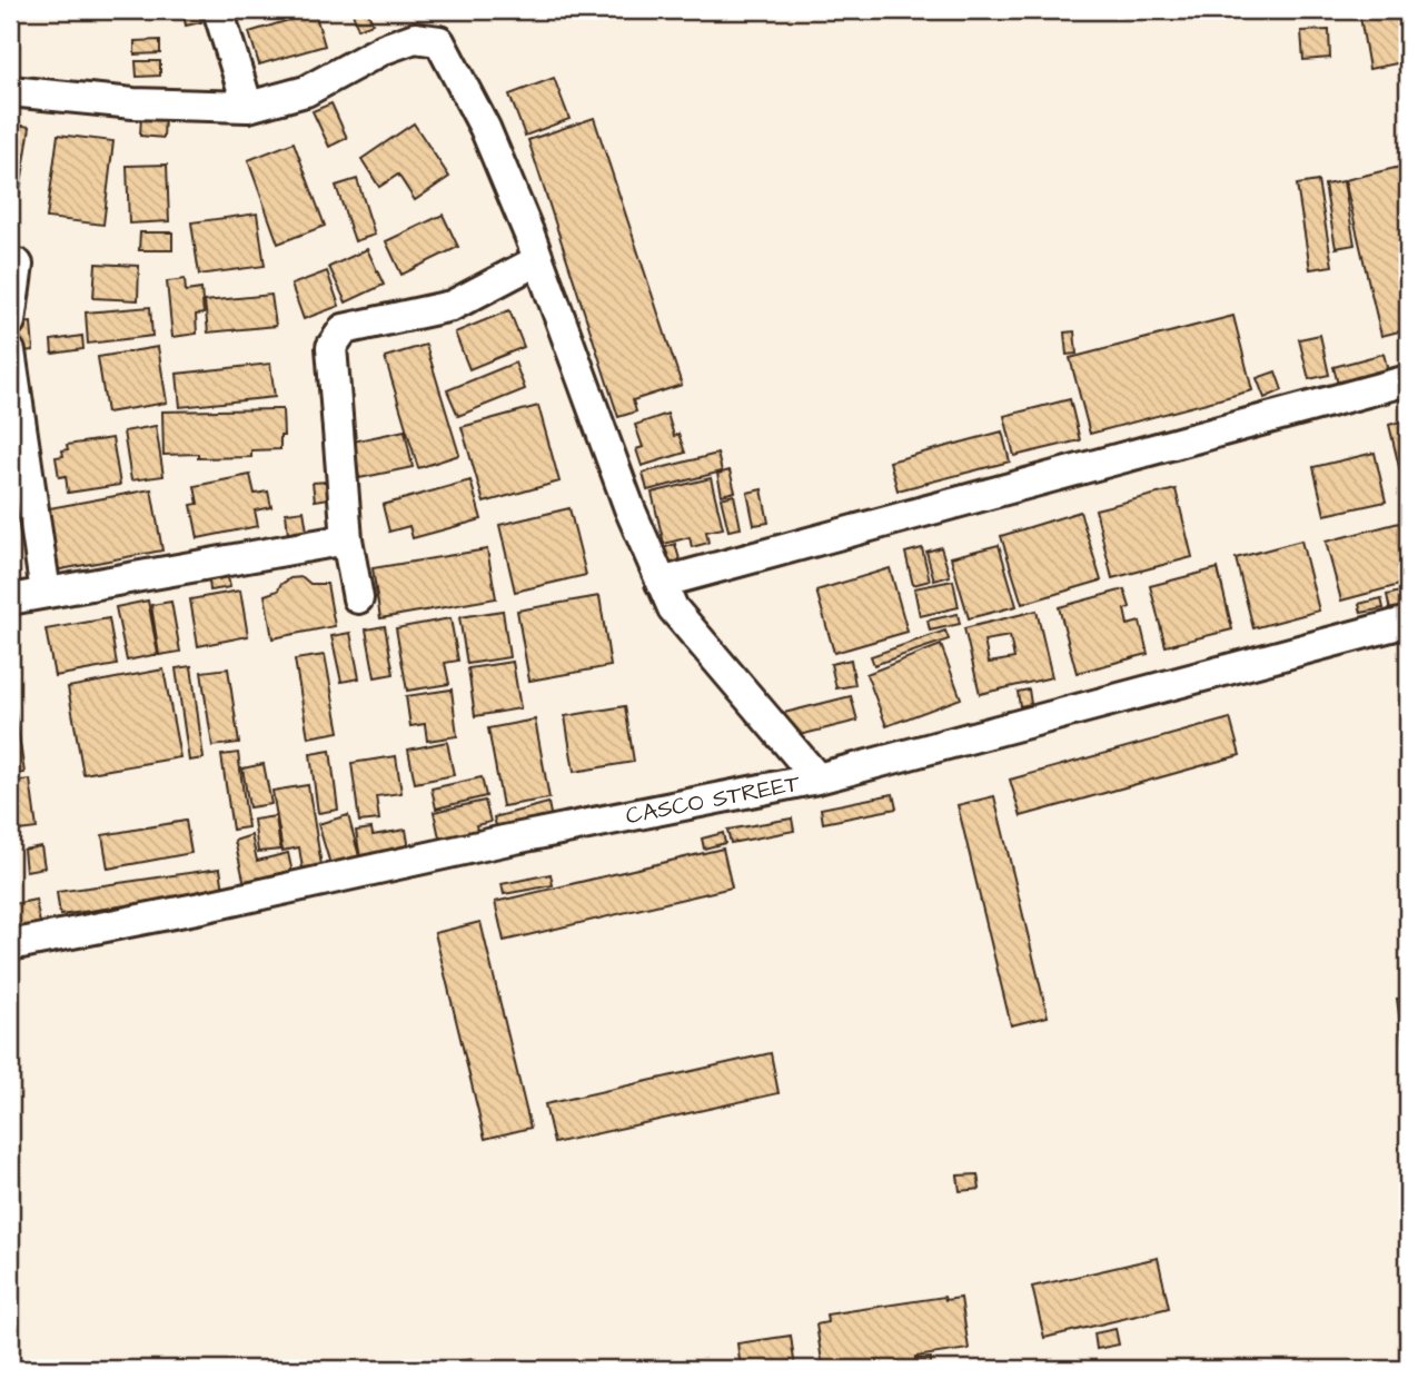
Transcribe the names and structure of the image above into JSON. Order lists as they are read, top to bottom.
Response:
{
  "streets": {
    "street": ["CASCO STREET"]
  }
}
